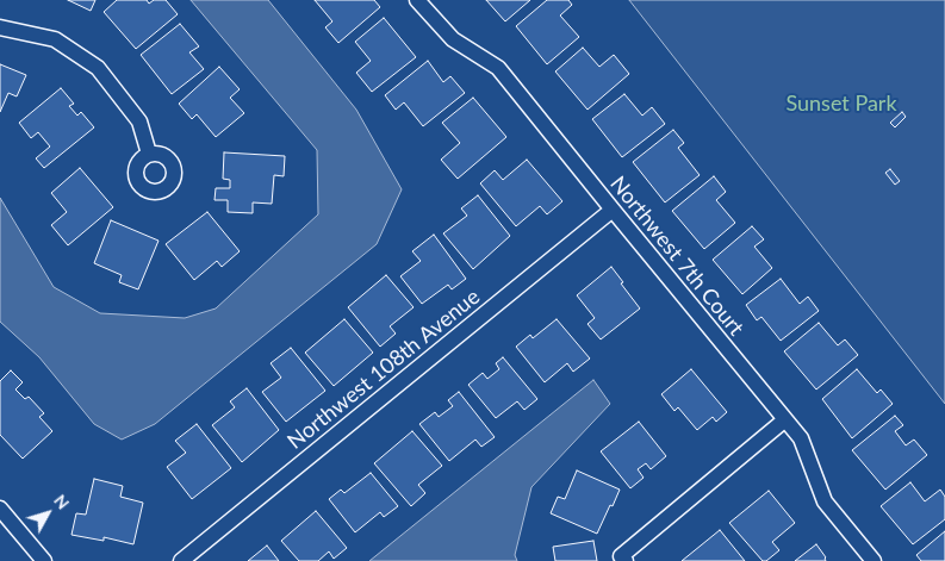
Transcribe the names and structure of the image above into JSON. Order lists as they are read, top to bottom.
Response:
{
  "streets": {
    "street": ["Northwest 7th Court", "Northwest 108th Avenue"]
  },
  "crossings": [
    ["Northwest 7th Court", "Northwest 108th Avenue"]
  ],
  "parks": ["Sunset Park"],
  "north": "top right"
}
